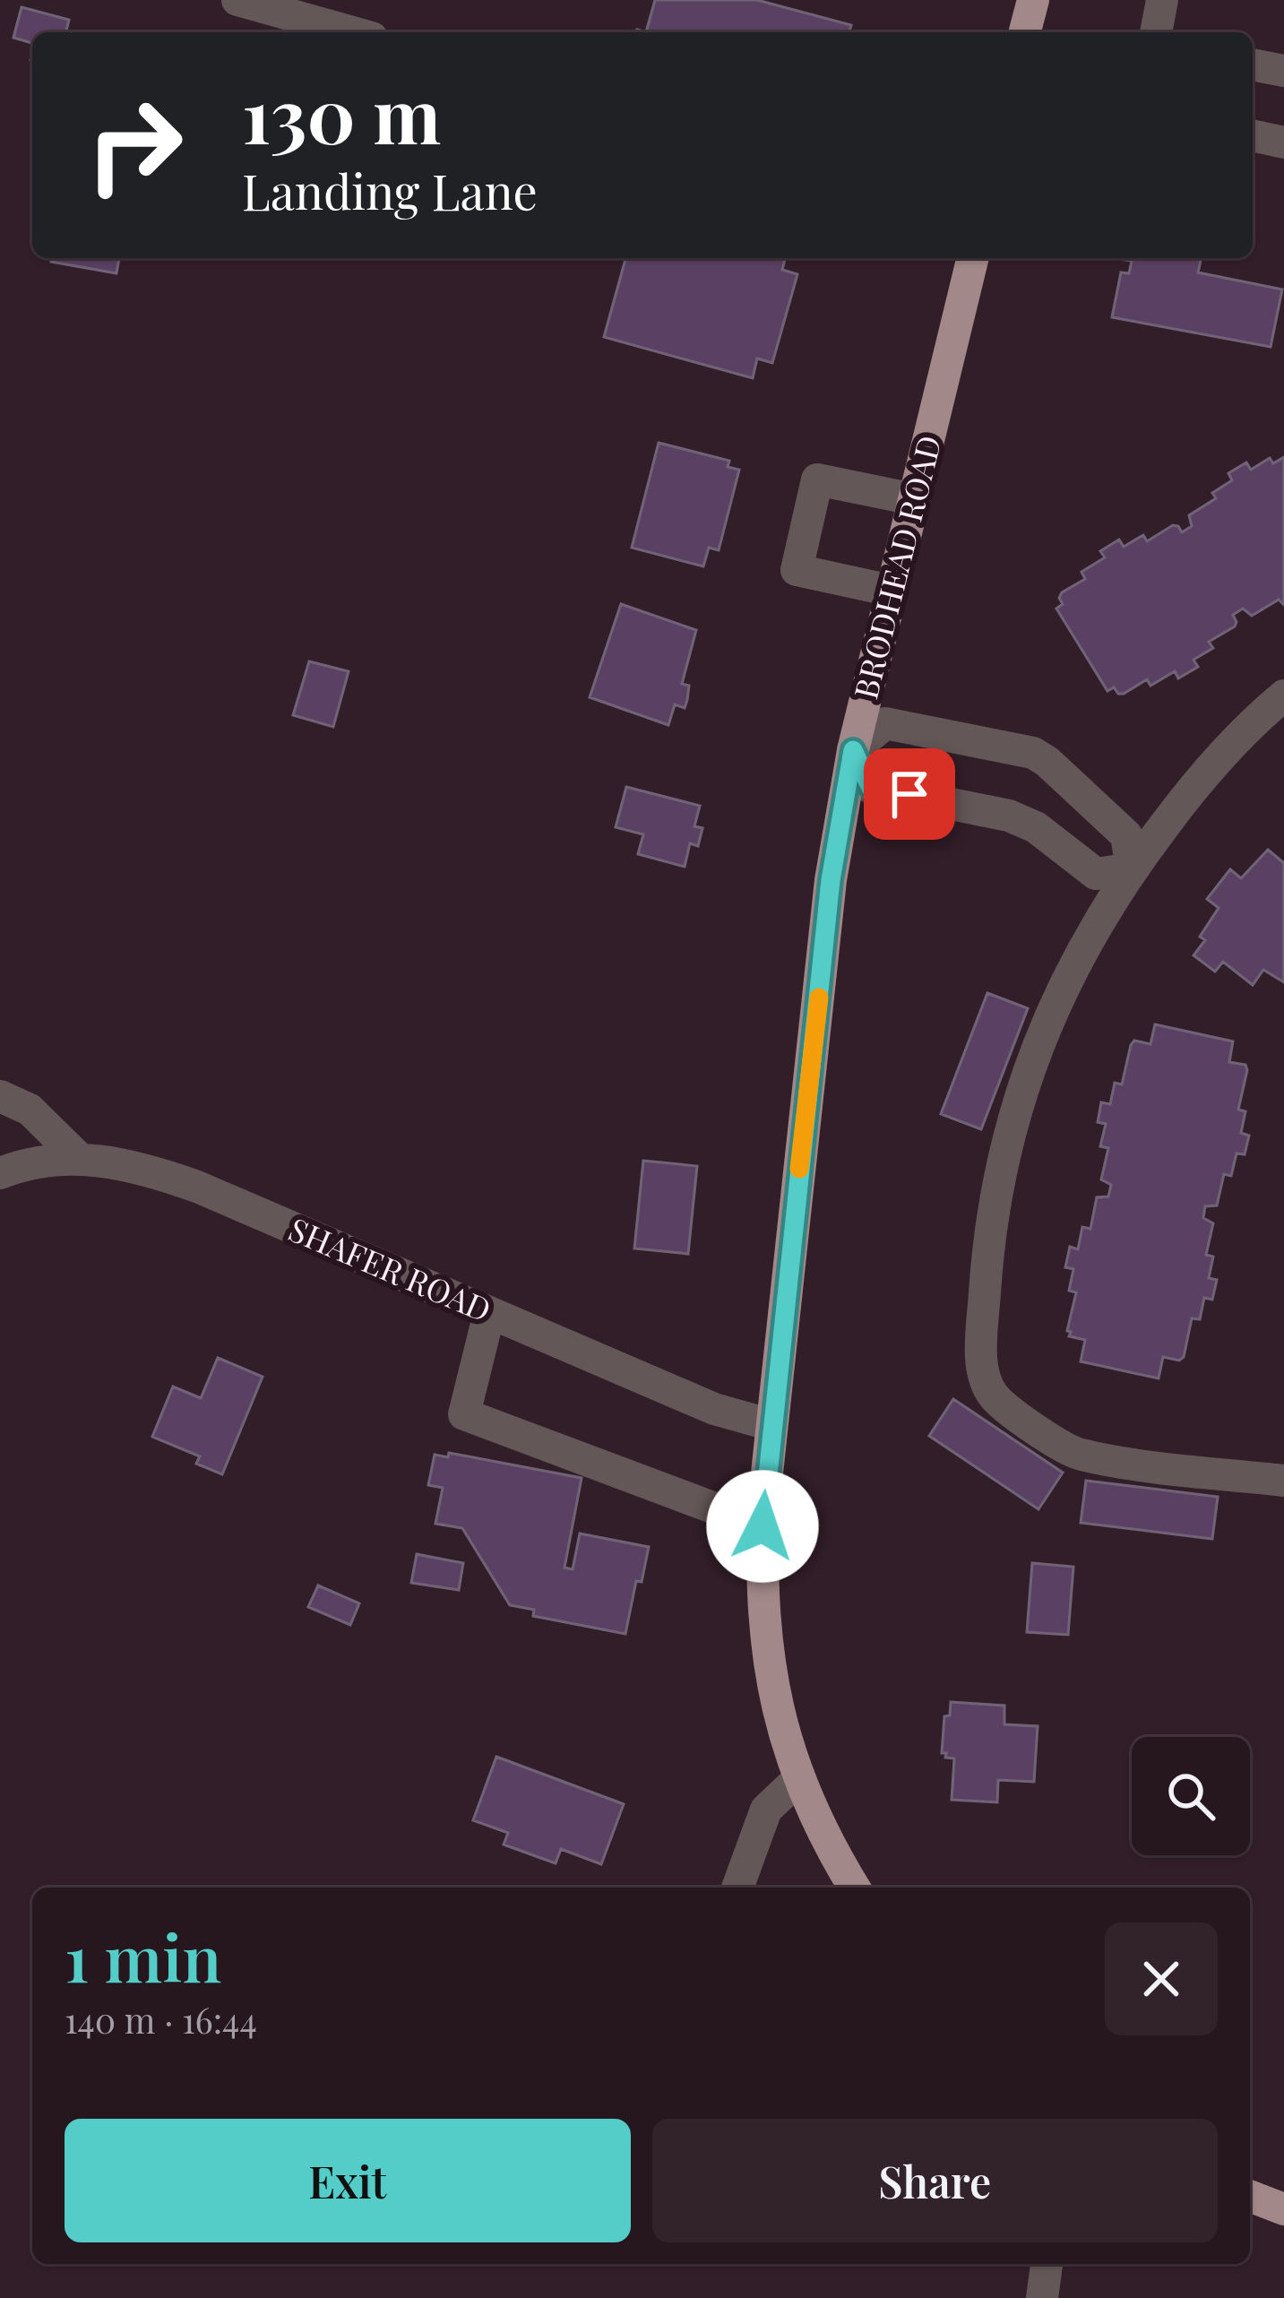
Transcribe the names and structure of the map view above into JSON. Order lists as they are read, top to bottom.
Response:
{
  "streets": {
    "main road": ["BRODHEAD ROAD"],
    "street": ["SHAFER ROAD"]
  },
  "crossings": [
    ["BRODHEAD ROAD", "SHAFER ROAD"]
  ],
  "page": {
    "turn": ["130 m", "Landing Lane"],
    "heading": ["1 min", "140 m · 16:44"],
    "buttons": ["Exit", "Share"]
  }
}
